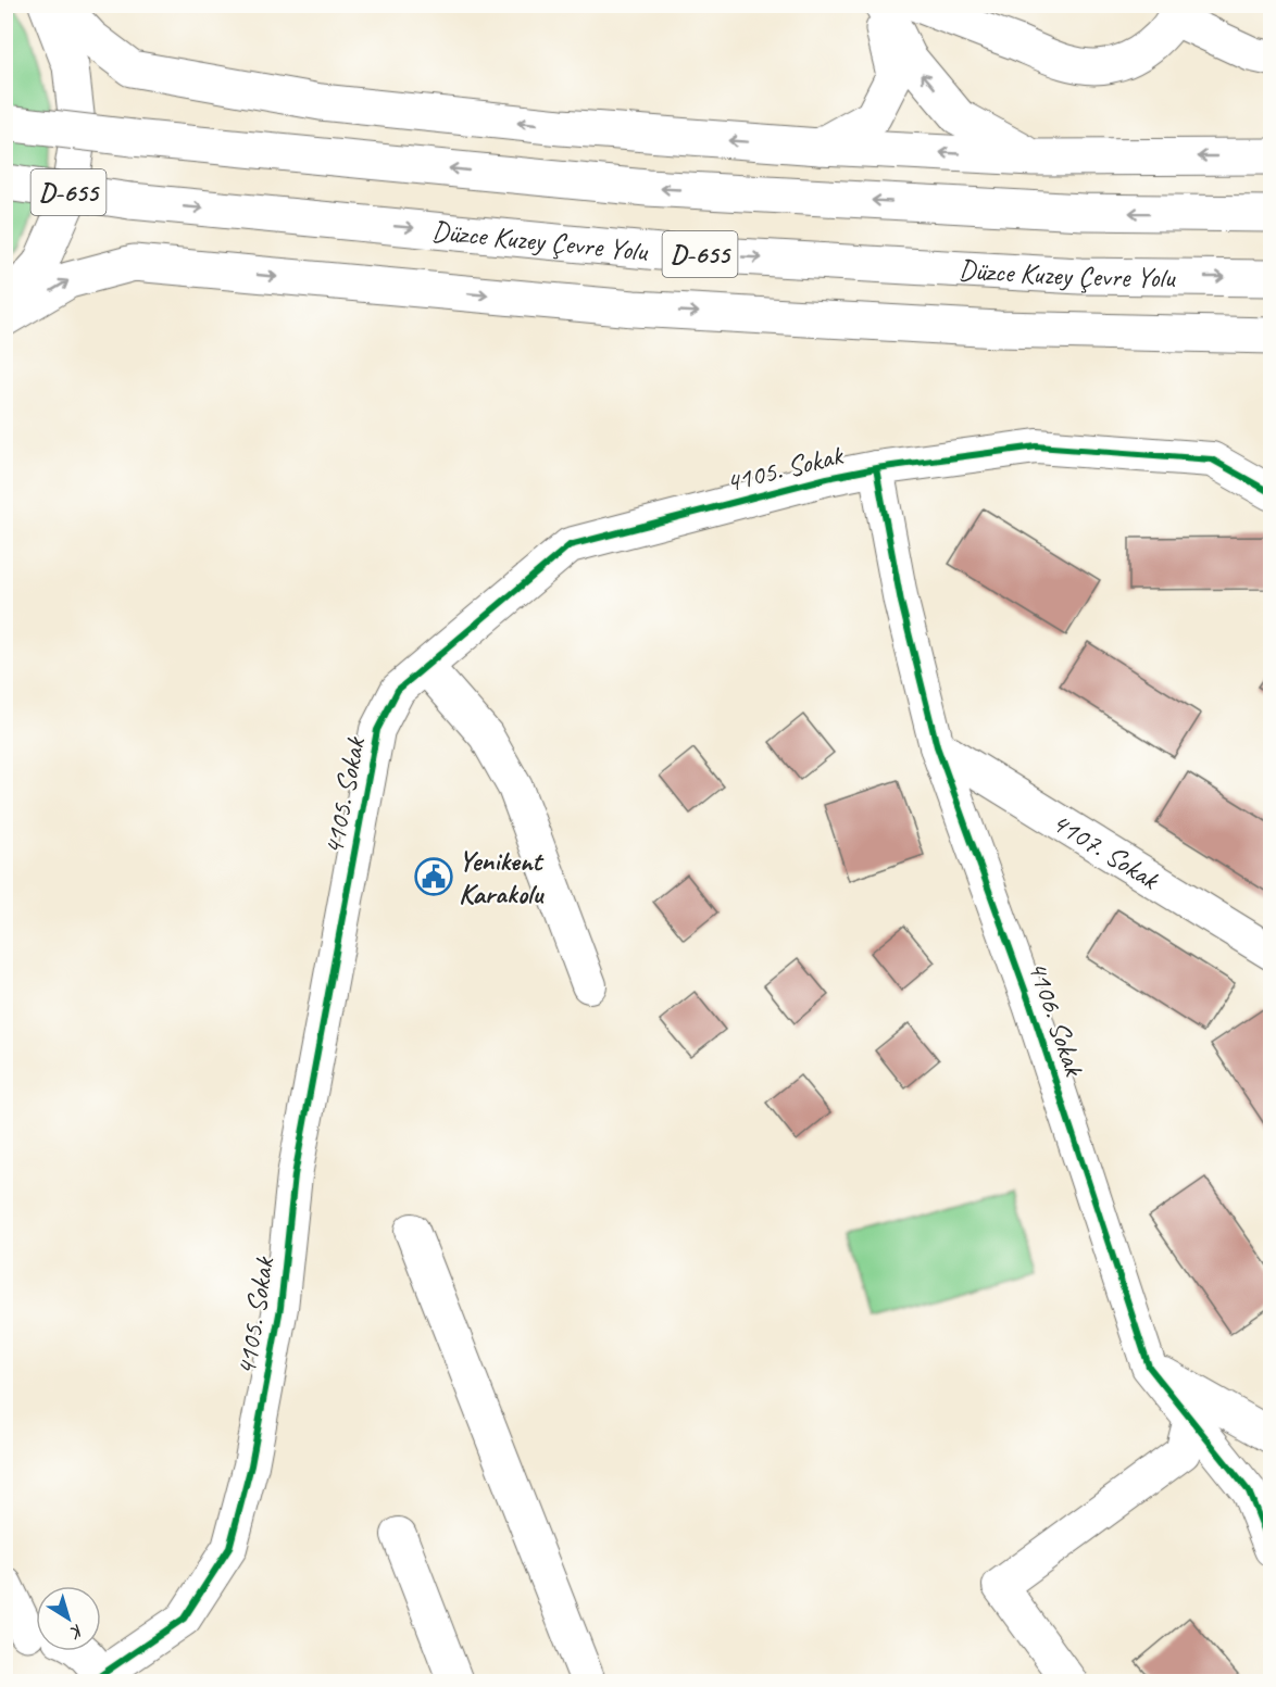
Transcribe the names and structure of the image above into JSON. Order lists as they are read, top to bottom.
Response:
{
  "streets": {
    "main road": ["D-655", "Düzce Kuzey Çevre Yolu"],
    "street": ["4105. Sokak", "4107. Sokak", "4106. Sokak"]
  },
  "crossings": [
    ["4105. Sokak", "4106. Sokak"],
    ["4107. Sokak", "4106. Sokak"]
  ],
  "places": {
    "public building": ["Yenikent Karakolu"]
  },
  "north": "bottom right"
}
